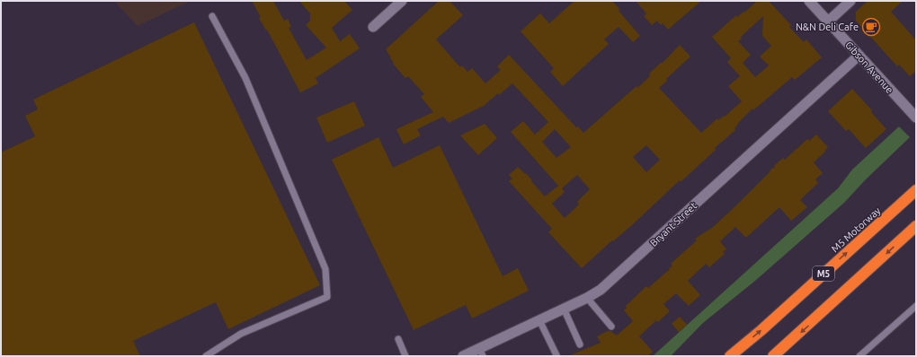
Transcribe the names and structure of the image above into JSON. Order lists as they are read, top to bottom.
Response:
{
  "streets": {
    "highway": ["M5 Motorway", "M5"],
    "street": ["Gibson Avenue", "Bryant Street"]
  },
  "crossings": [
    ["Gibson Avenue", "Bryant Street"]
  ],
  "places": {
    "cafe": ["N&N Deli Cafe"]
  }
}
